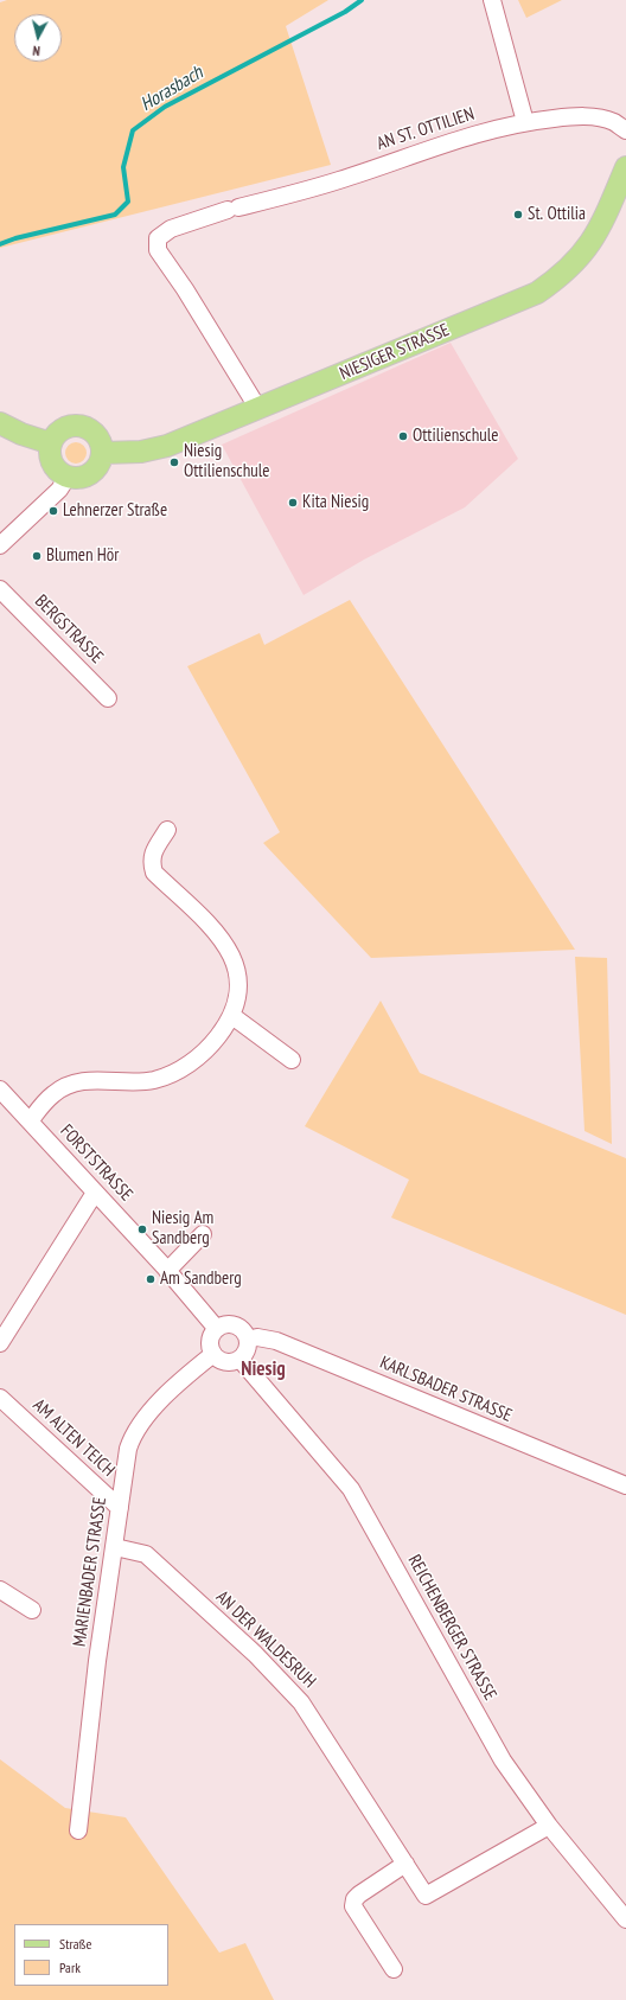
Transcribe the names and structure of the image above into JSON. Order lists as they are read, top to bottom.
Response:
{
  "streets": {
    "main road": ["NIESIGER STRASSE"],
    "street": [
      "AN ST. OTTILIEN",
      "BERGSTRASSE",
      "FORSTSTRASSE",
      "KARLSBADER STRASSE",
      "AM ALTEN TEICH",
      "MARIENBADER STRASSE",
      "REICHENBERGER STRASSE",
      "AN DER WALDESRUH"
    ]
  },
  "crossings": [
    ["AN ST. OTTILIEN", "NIESIGER STRASSE"],
    ["FORSTSTRASSE", "KARLSBADER STRASSE"],
    ["FORSTSTRASSE", "MARIENBADER STRASSE"],
    ["FORSTSTRASSE", "REICHENBERGER STRASSE"],
    ["KARLSBADER STRASSE", "MARIENBADER STRASSE"],
    ["KARLSBADER STRASSE", "REICHENBERGER STRASSE"],
    ["AM ALTEN TEICH", "MARIENBADER STRASSE"],
    ["MARIENBADER STRASSE", "REICHENBERGER STRASSE"],
    ["MARIENBADER STRASSE", "AN DER WALDESRUH"],
    ["REICHENBERGER STRASSE", "AN DER WALDESRUH"]
  ],
  "districts": ["Niesig"],
  "water": ["Horasbach"],
  "places": [
    "St. Ottilia",
    "Ottilienschule",
    "Niesig Ottilienschule",
    "Kita Niesig",
    "Lehnerzer Straße",
    "Blumen Hör",
    "Niesig Am Sandberg",
    "Am Sandberg"
  ],
  "legend": ["Straße", "Park"],
  "north": "bottom"
}
